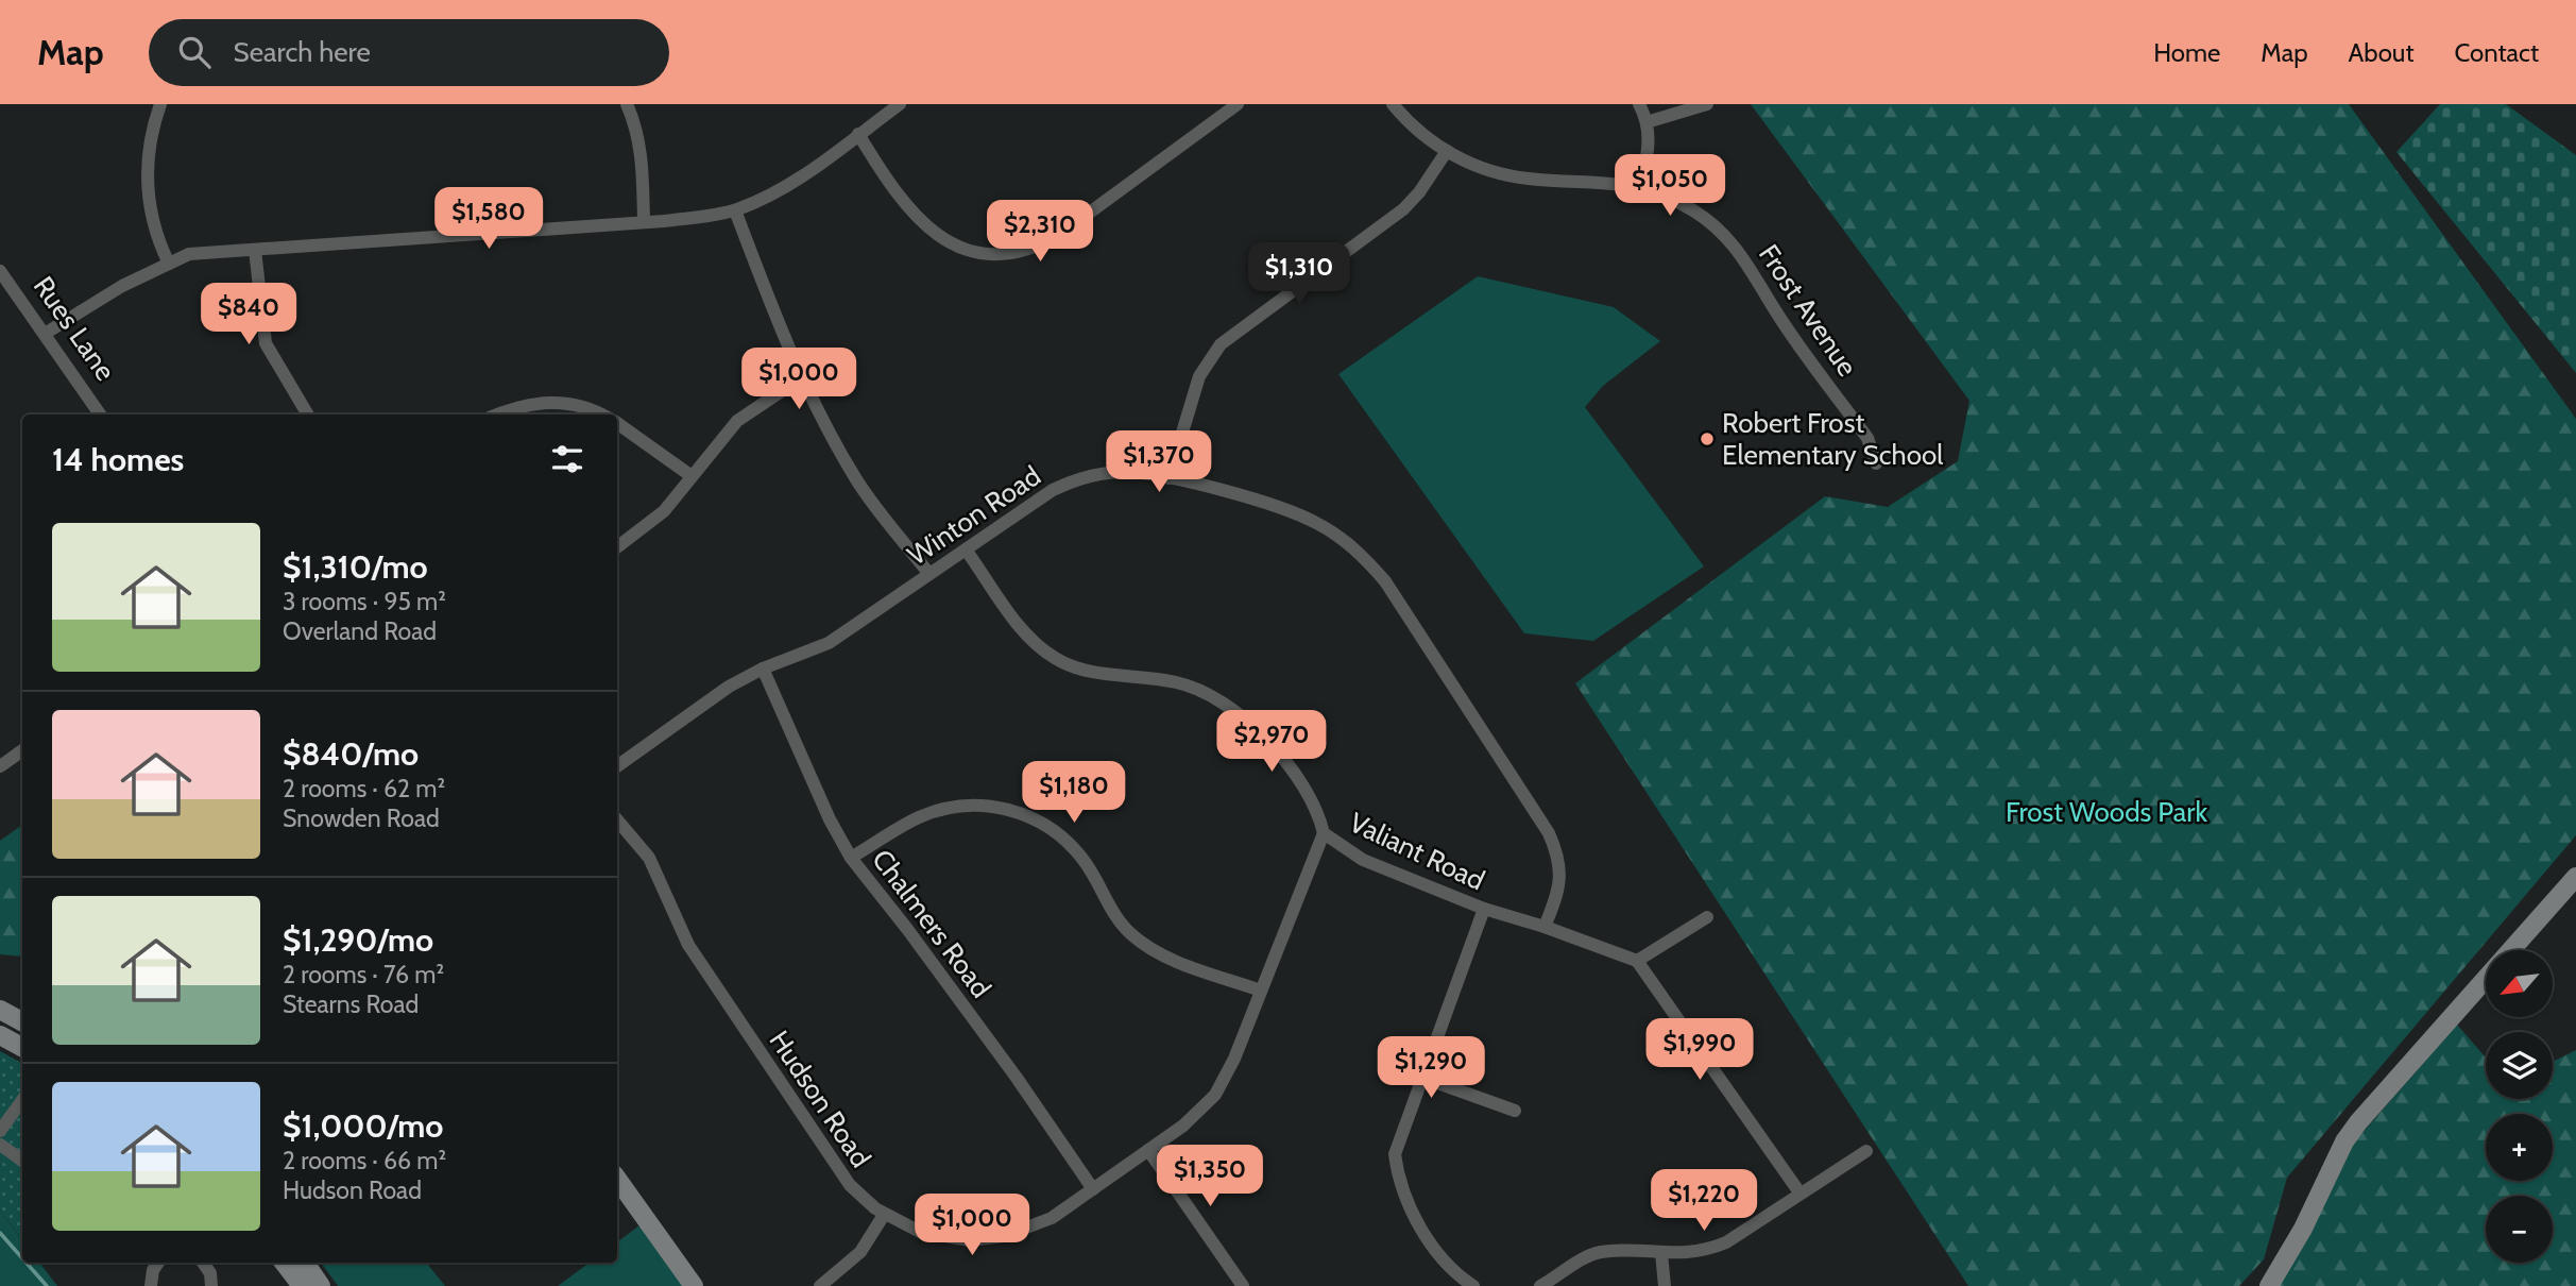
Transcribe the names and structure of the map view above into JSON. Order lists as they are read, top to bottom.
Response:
{
  "streets": {
    "street": [
      "Frost Avenue",
      "Rues Lane",
      "Winton Road",
      "Valiant Road",
      "Chalmers Road",
      "Hudson Road"
    ]
  },
  "crossings": [
    ["Winton Road", "Valiant Road"],
    ["Winton Road", "Chalmers Road"],
    ["Valiant Road", "Hudson Road"],
    ["Chalmers Road", "Hudson Road"]
  ],
  "parks": ["Frost Woods Park"],
  "places": ["Robert Frost Elementary School"],
  "north": "bottom left",
  "page": {
    "header": "Map",
    "search": "Search here",
    "nav": [
      "Home",
      "Map",
      "About",
      "Contact"
    ],
    "price": [
      "$1,050",
      "$1,580",
      "$2,310",
      "$1,310",
      "$840",
      "$1,000",
      "$1,370",
      "$2,970",
      "$1,180",
      "$1,990",
      "$1,290",
      "$1,350",
      "$1,220",
      "$1,000"
    ],
    "heading": "14 homes",
    "list": [
      {
        "name": "$1,310/mo",
        "note": "3 rooms · 95 m² · Overland Road"
      },
      {
        "name": "$840/mo",
        "note": "2 rooms · 62 m² · Snowden Road"
      },
      {
        "name": "$1,290/mo",
        "note": "2 rooms · 76 m² · Stearns Road"
      },
      {
        "name": "$1,000/mo",
        "note": "2 rooms · 66 m² · Hudson Road"
      }
    ],
    "map_buttons": ["+", "−"]
  }
}
